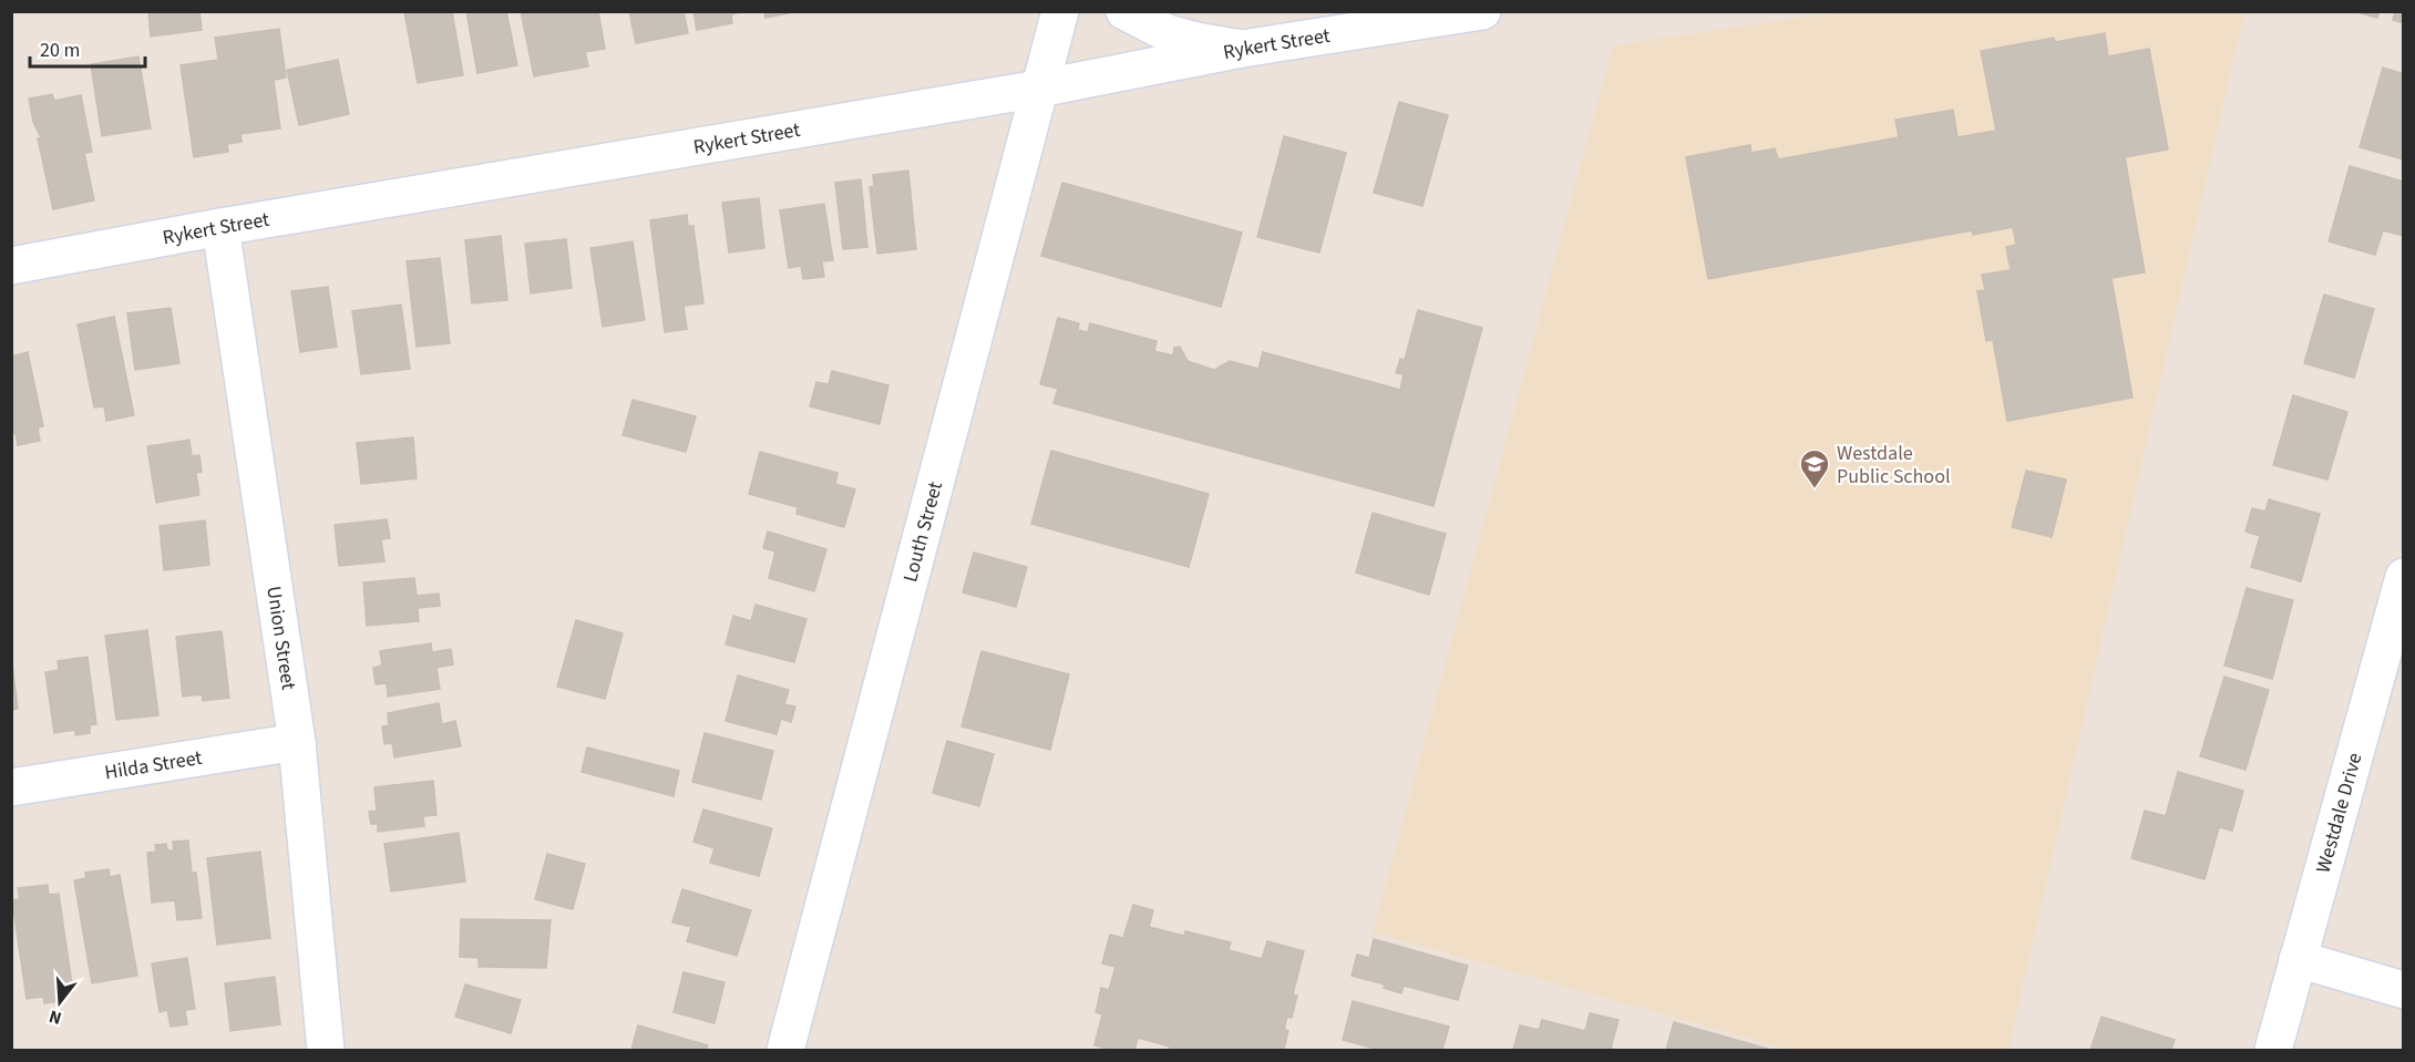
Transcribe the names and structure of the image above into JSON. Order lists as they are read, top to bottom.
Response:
{
  "streets": {
    "street": [
      "Rykert Street",
      "Louth Street",
      "Union Street",
      "Hilda Street",
      "Westdale Drive"
    ]
  },
  "crossings": [
    ["Rykert Street", "Louth Street"],
    ["Rykert Street", "Union Street"],
    ["Union Street", "Hilda Street"]
  ],
  "places": {
    "school or university": ["Westdale Public School"]
  },
  "scale_bar": "20 m",
  "north": "bottom"
}
